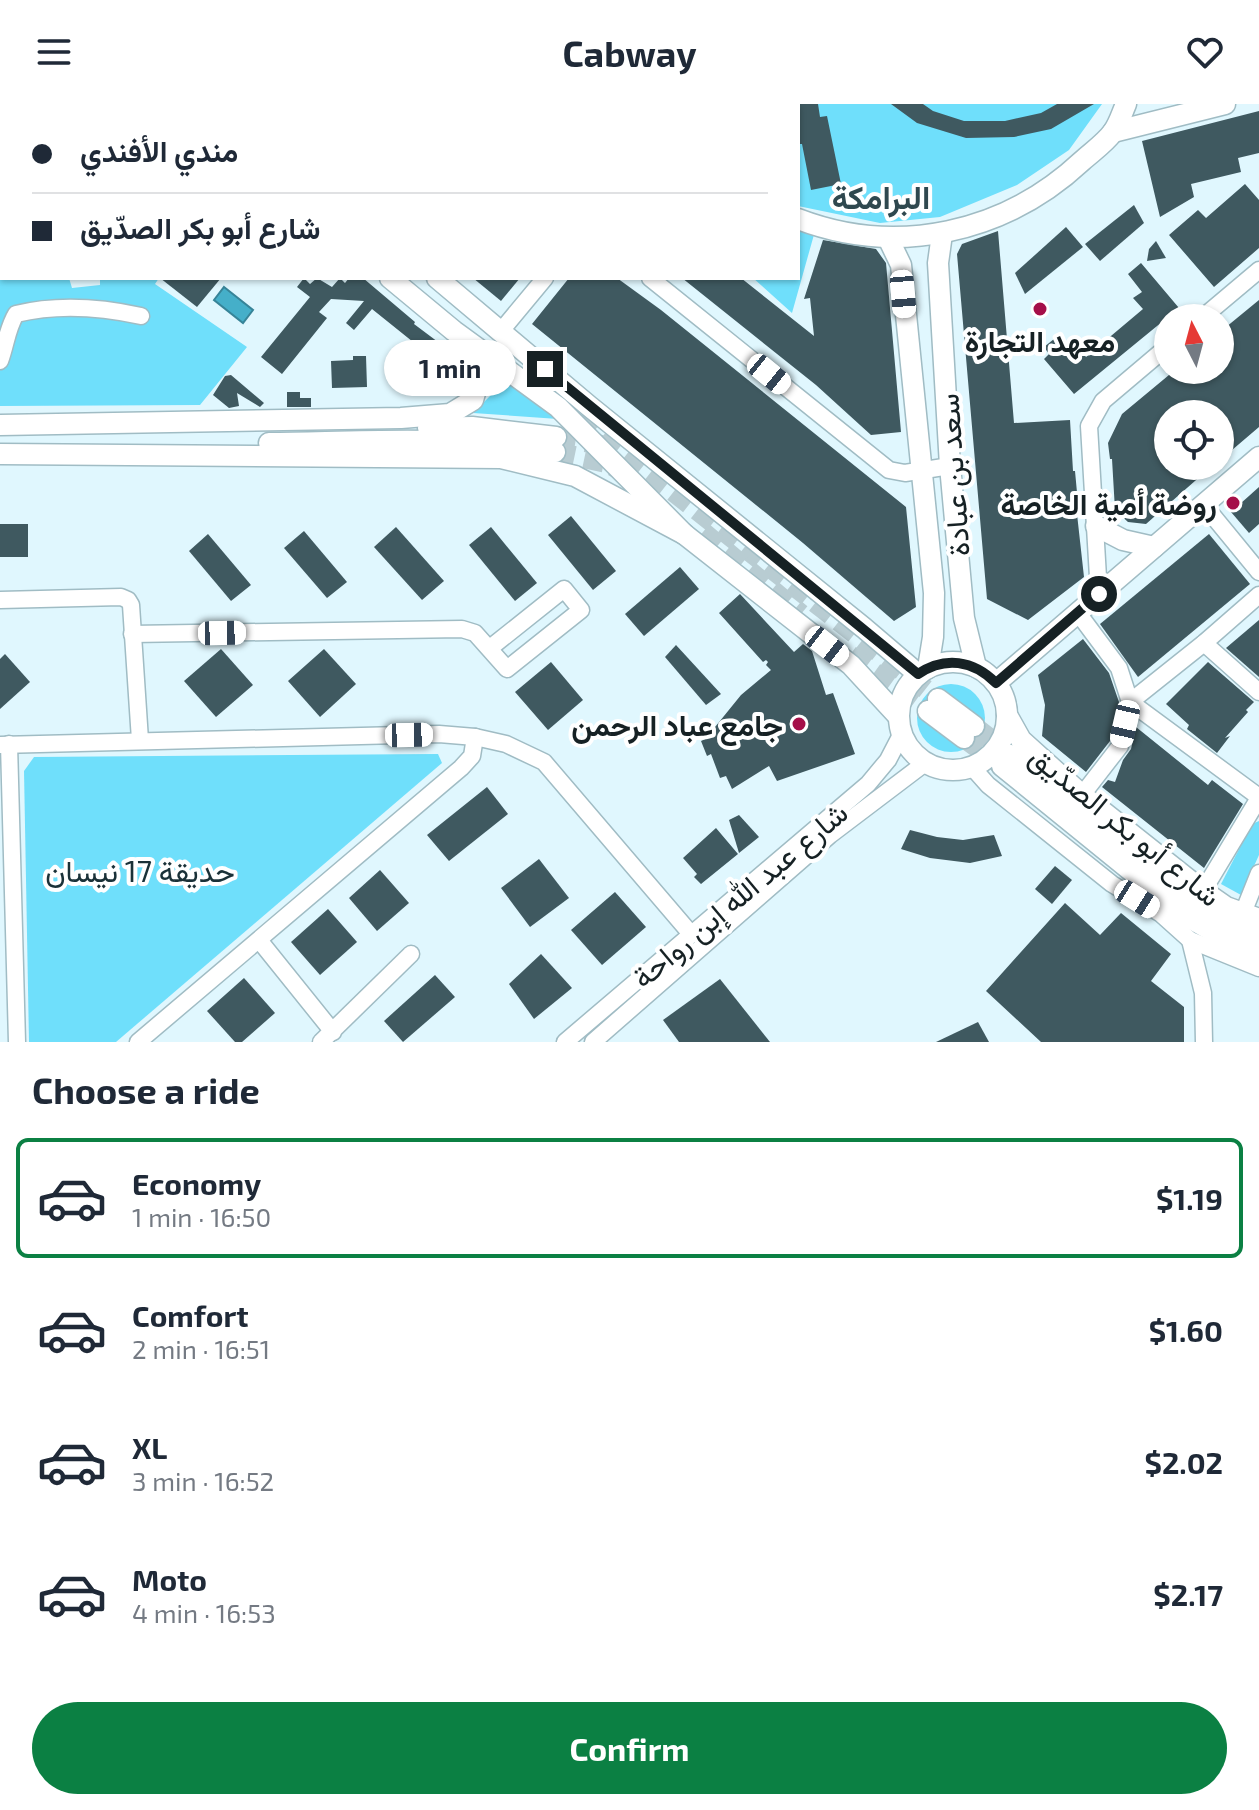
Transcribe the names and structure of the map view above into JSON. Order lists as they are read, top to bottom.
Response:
{
  "streets": {
    "main road": ["سعد بن عبادة", "شارع أبو بكر الصدّيق"],
    "street": ["شارع عبد الله إبن رواحة"]
  },
  "crossings": [
    ["سعد بن عبادة", "شارع أبو بكر الصدّيق"],
    ["سعد بن عبادة", "شارع عبد الله إبن رواحة"],
    ["شارع أبو بكر الصدّيق", "شارع عبد الله إبن رواحة"]
  ],
  "districts": ["البرامكة"],
  "parks": ["حديقة 17 نيسان"],
  "places": ["معهد التجارة", "روضة أمية الخاصة", "جامع عباد الرحمن"],
  "north": "top",
  "page": {
    "header": "Cabway",
    "banner": ["مندي الأفندي", "شارع أبو بكر الصدّيق"],
    "bubble": "1 min",
    "heading": "Choose a ride",
    "list": [
      {
        "name": "Economy",
        "note": "1 min · 16:50",
        "value": "$1.19"
      },
      {
        "name": "Comfort",
        "note": "2 min · 16:51",
        "value": "$1.60"
      },
      {
        "name": "XL",
        "note": "3 min · 16:52",
        "value": "$2.02"
      },
      {
        "name": "Moto",
        "note": "4 min · 16:53",
        "value": "$2.17"
      }
    ],
    "buttons": "Confirm"
  }
}
